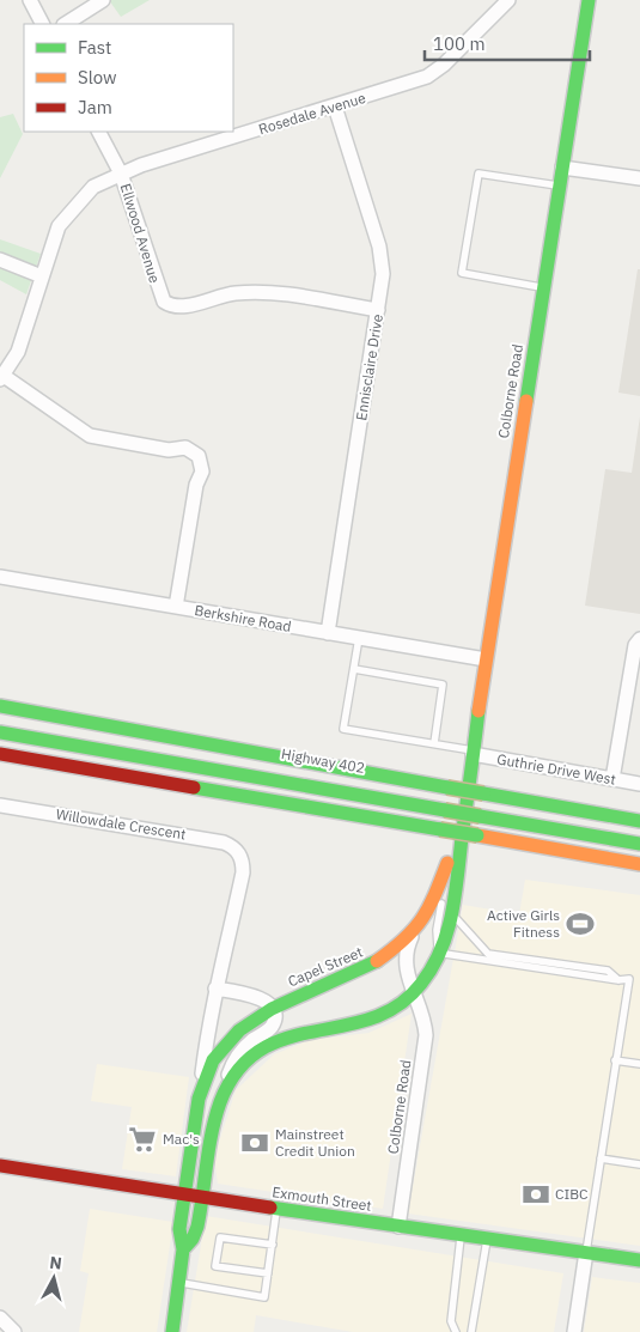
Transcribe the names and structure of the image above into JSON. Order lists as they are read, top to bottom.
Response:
{
  "streets": {
    "main road": [
      "Colborne Road",
      "Highway 402",
      "Capel Street",
      "Exmouth Street"
    ],
    "street": [
      "Rosedale Avenue",
      "Ellwood Avenue",
      "Ennisclaire Drive",
      "Berkshire Road",
      "Guthrie Drive West",
      "Willowdale Crescent"
    ]
  },
  "crossings": [
    ["Rosedale Avenue", "Ellwood Avenue"],
    ["Rosedale Avenue", "Ennisclaire Drive"],
    ["Ellwood Avenue", "Ennisclaire Drive"],
    ["Ennisclaire Drive", "Berkshire Road"],
    ["Colborne Road", "Berkshire Road"],
    ["Colborne Road", "Guthrie Drive West"],
    ["Colborne Road", "Capel Street"],
    ["Colborne Road", "Exmouth Street"],
    ["Willowdale Crescent", "Capel Street"],
    ["Capel Street", "Exmouth Street"]
  ],
  "places": {
    "sports": ["Active Girls Fitness"],
    "supermarket": ["Mac's"],
    "bank": ["Mainstreet Credit Union", "CIBC"]
  },
  "legend": ["Fast", "Slow", "Jam"],
  "scale_bar": "100 m",
  "north": "top"
}
